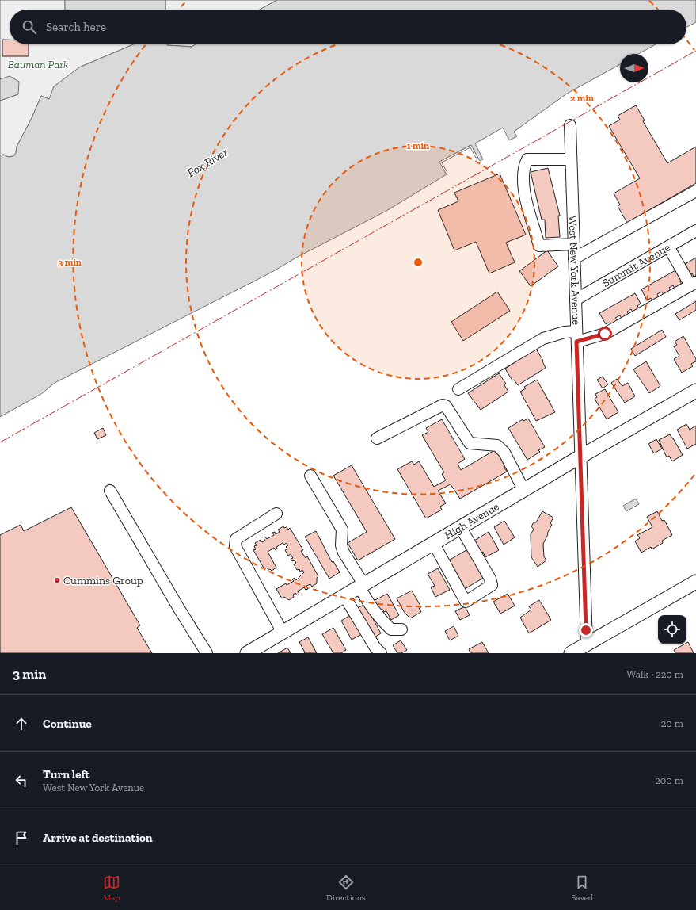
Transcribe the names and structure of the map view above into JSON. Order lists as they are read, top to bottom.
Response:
{
  "streets": {
    "main road": ["High Avenue"],
    "street": ["Summit Avenue", "West New York Avenue"]
  },
  "crossings": [
    ["Summit Avenue", "West New York Avenue"],
    ["West New York Avenue", "High Avenue"]
  ],
  "water": ["Fox River"],
  "parks": ["Bauman Park"],
  "places": ["Cummins Group"],
  "north": "right",
  "page": {
    "search": "Search here",
    "heading": ["3 min", "Walk · 220 m"],
    "list": [
      ["Continue", "20 m"],
      ["Turn left", "West New York Avenue", "200 m"],
      "Arrive at destination"
    ],
    "nav": ["Map", "Directions", "Saved"]
  },
  "rings": ["2 min", "1 min", "3 min"]
}
